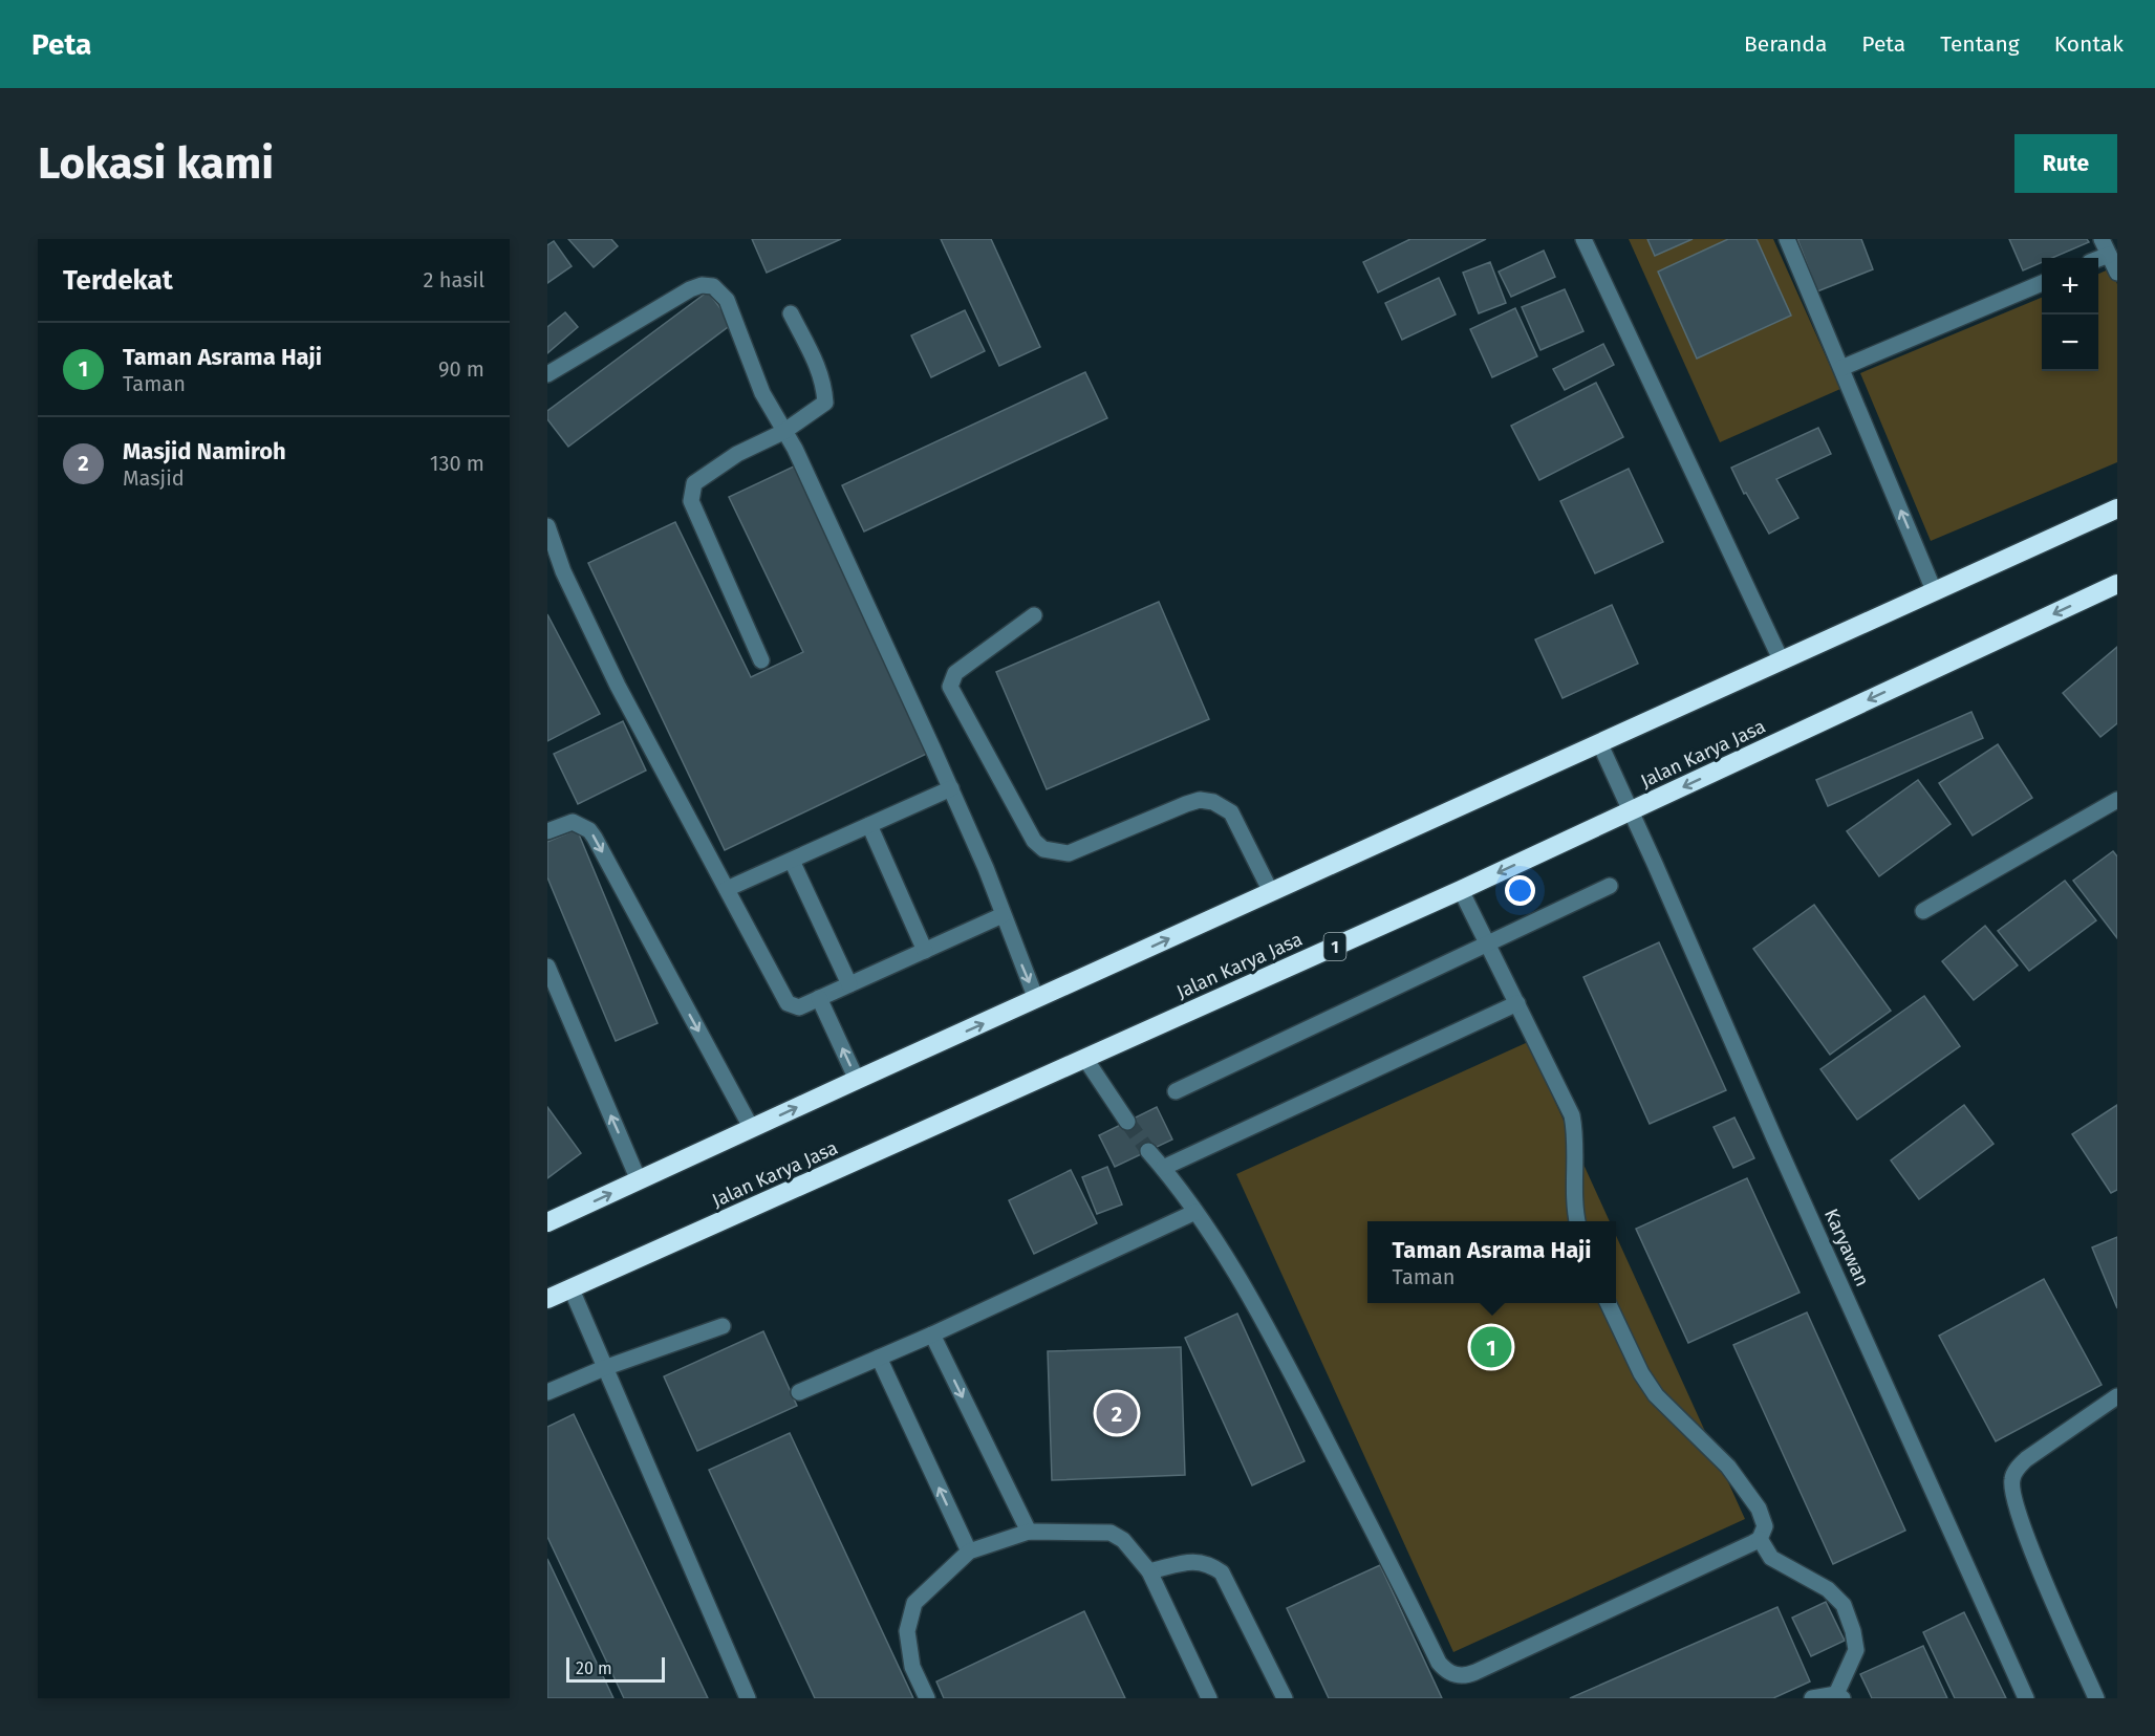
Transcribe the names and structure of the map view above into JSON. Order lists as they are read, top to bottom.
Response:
{
  "streets": {
    "highway": ["Jalan Karya Jasa", "1"],
    "street": ["Karyawan"]
  },
  "crossings": [
    ["Jalan Karya Jasa", "Karyawan"]
  ],
  "scale_bar": "20 m",
  "page": {
    "header": "Peta",
    "nav": [
      "Beranda",
      "Peta",
      "Tentang",
      "Kontak"
    ],
    "buttons": "Rute",
    "title": "Lokasi kami",
    "heading": ["Terdekat", "2 hasil"],
    "map_buttons": ["+", "−"],
    "list": [
      {
        "mark": "1",
        "name": "Taman Asrama Haji",
        "note": "Taman",
        "value": "90 m"
      },
      {
        "mark": "2",
        "name": "Masjid Namiroh",
        "note": "Masjid",
        "value": "130 m"
      }
    ],
    "popup": ["Taman Asrama Haji", "Taman"],
    "pins": ["1", "2"],
    "scale": "20 m"
  }
}
